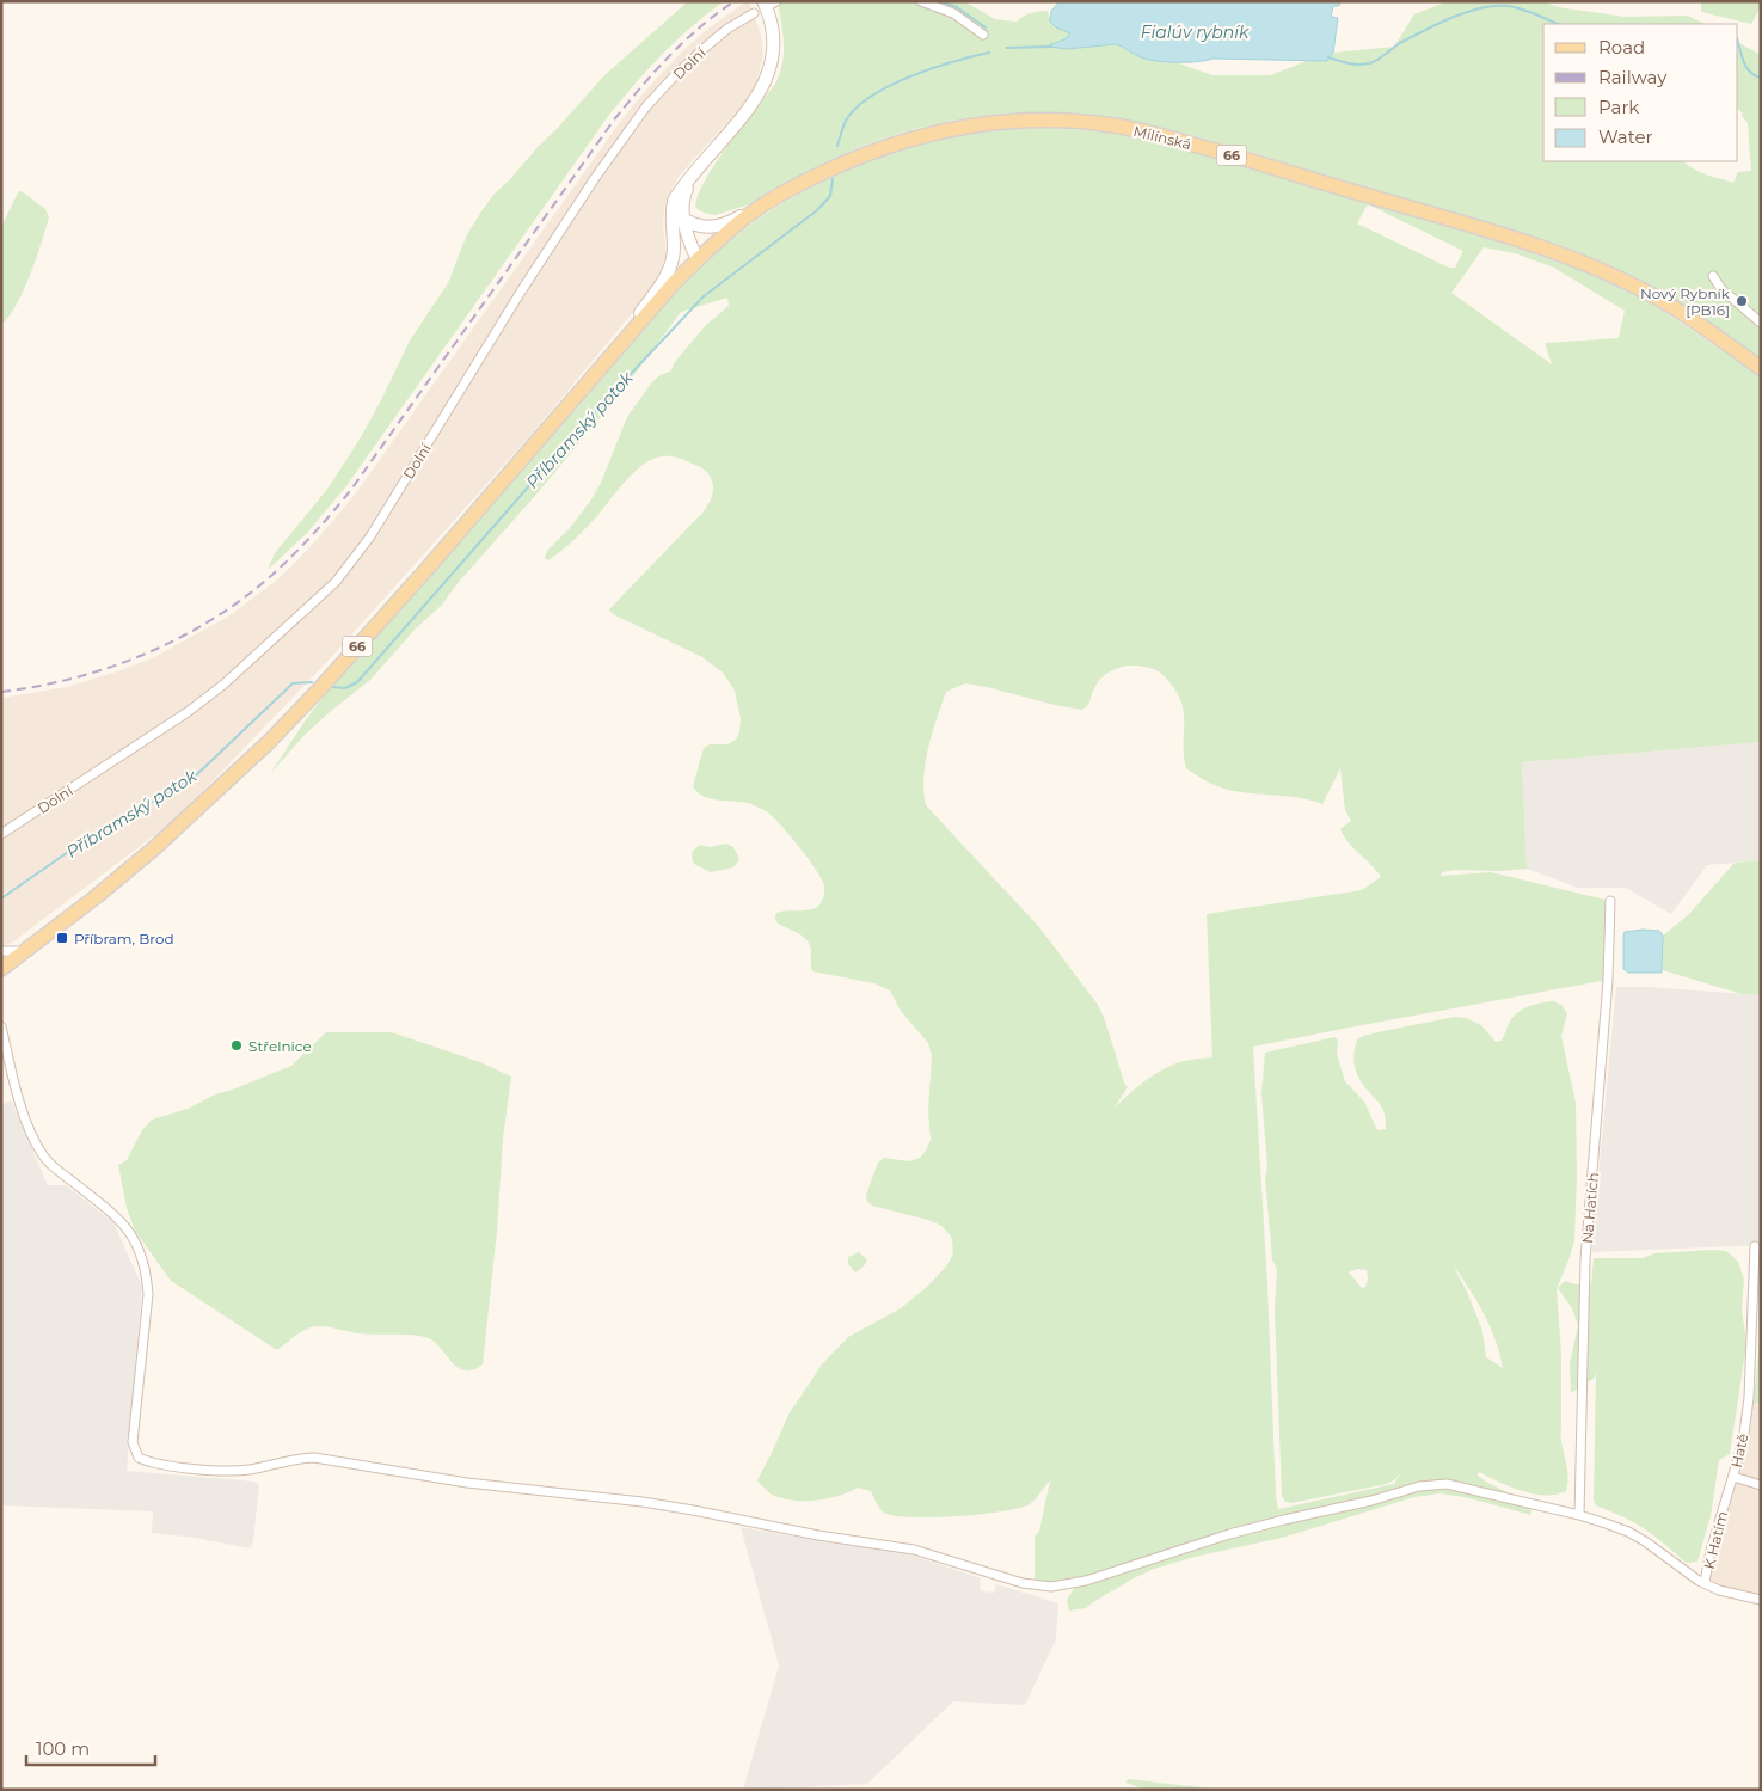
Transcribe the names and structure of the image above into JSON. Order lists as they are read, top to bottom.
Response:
{
  "streets": {
    "main road": ["Milínská", "66"],
    "street": [
      "Dolní",
      "Na Hatích",
      "Hatě",
      "K Hatím"
    ]
  },
  "crossings": [
    ["Milínská", "66"],
    ["Hatě", "K Hatím"]
  ],
  "water": ["Fialúv rybník", "Příbramský potok"],
  "places": {
    "other": ["Nový Rybník [PB16]", "Střelnice"],
    "transit": ["Příbram, Brod"]
  },
  "legend": [
    "Road",
    "Railway",
    "Park",
    "Water"
  ],
  "scale_bar": "100 m"
}
